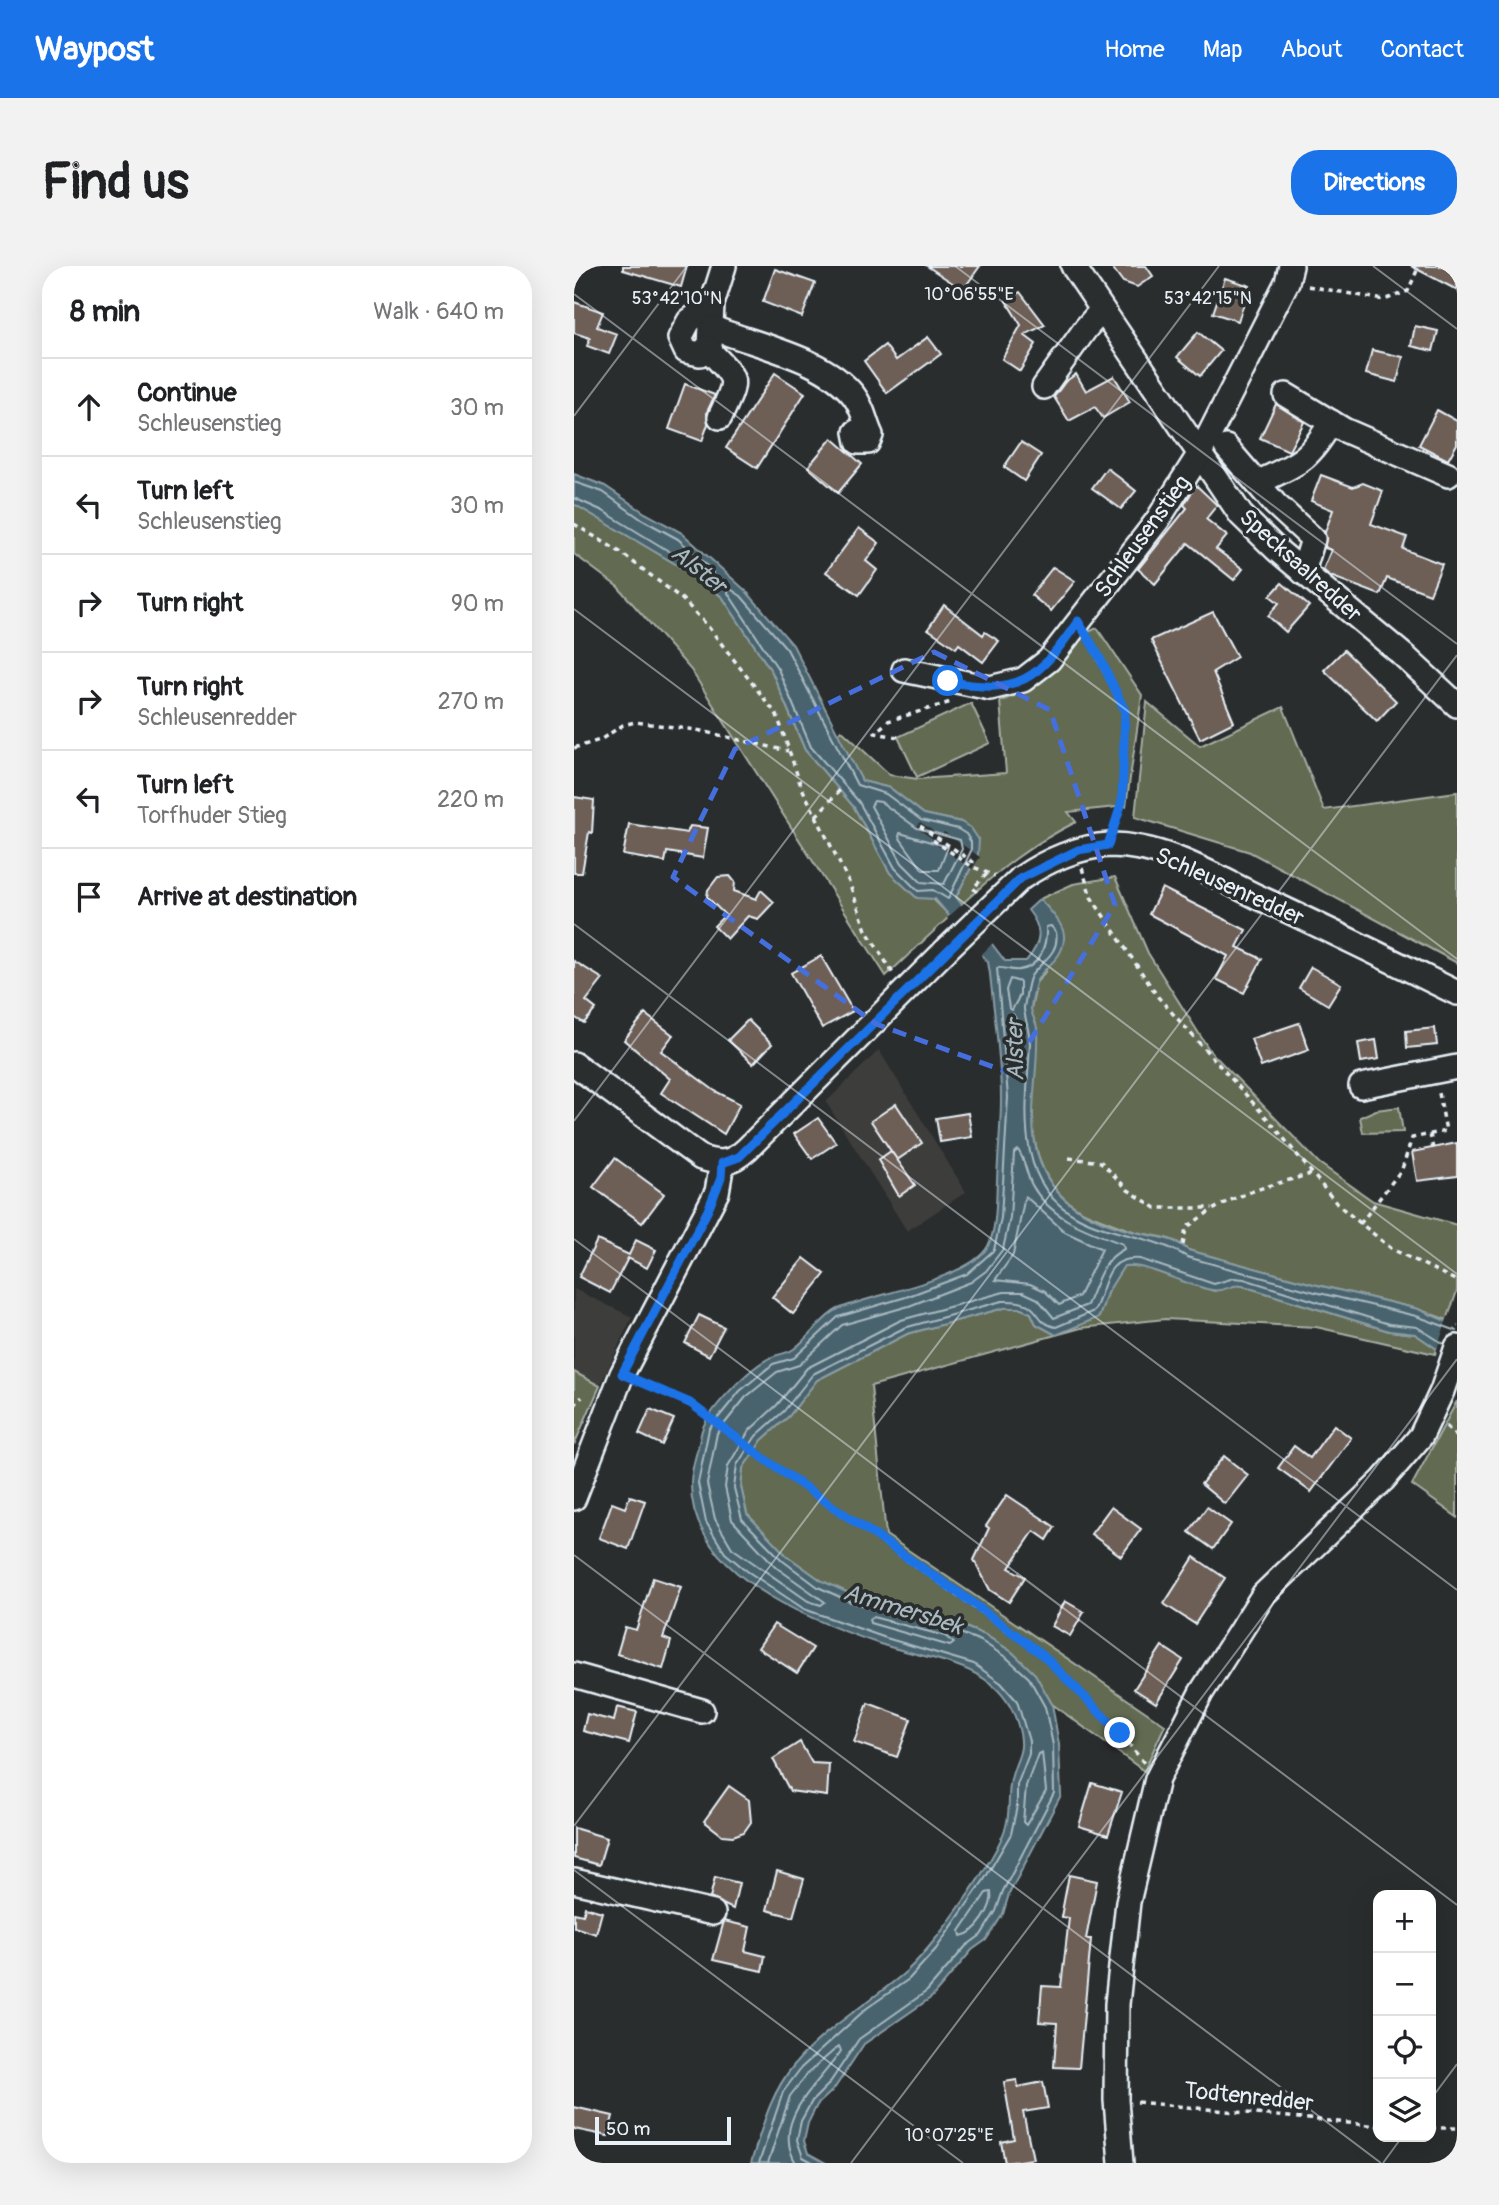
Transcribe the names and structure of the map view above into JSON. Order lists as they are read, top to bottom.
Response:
{
  "streets": {
    "street": ["Schleusenstieg", "Specksaalredder", "Schleusenredder"],
    "path": ["Todtenredder"]
  },
  "crossings": [
    ["Schleusenstieg", "Specksaalredder"]
  ],
  "water": ["Alster", "Ammersbek"],
  "scale_bar": "50 m",
  "page": {
    "header": "Waypost",
    "nav": [
      "Home",
      "Map",
      "About",
      "Contact"
    ],
    "buttons": "Directions",
    "title": "Find us",
    "heading": ["8 min", "Walk · 640 m"],
    "list": [
      ["Continue", "Schleusenstieg", "30 m"],
      ["Turn left", "Schleusenstieg", "30 m"],
      ["Turn right", "90 m"],
      ["Turn right", "Schleusenredder", "270 m"],
      ["Turn left", "Torfhuder Stieg", "220 m"],
      "Arrive at destination"
    ],
    "map_buttons": ["+", "−"],
    "scale": "50 m"
  },
  "coordinates": [
    "10°06'55\"E",
    "53°42'10\"N",
    "53°42'15\"N",
    "10°07'25\"E"
  ]
}
